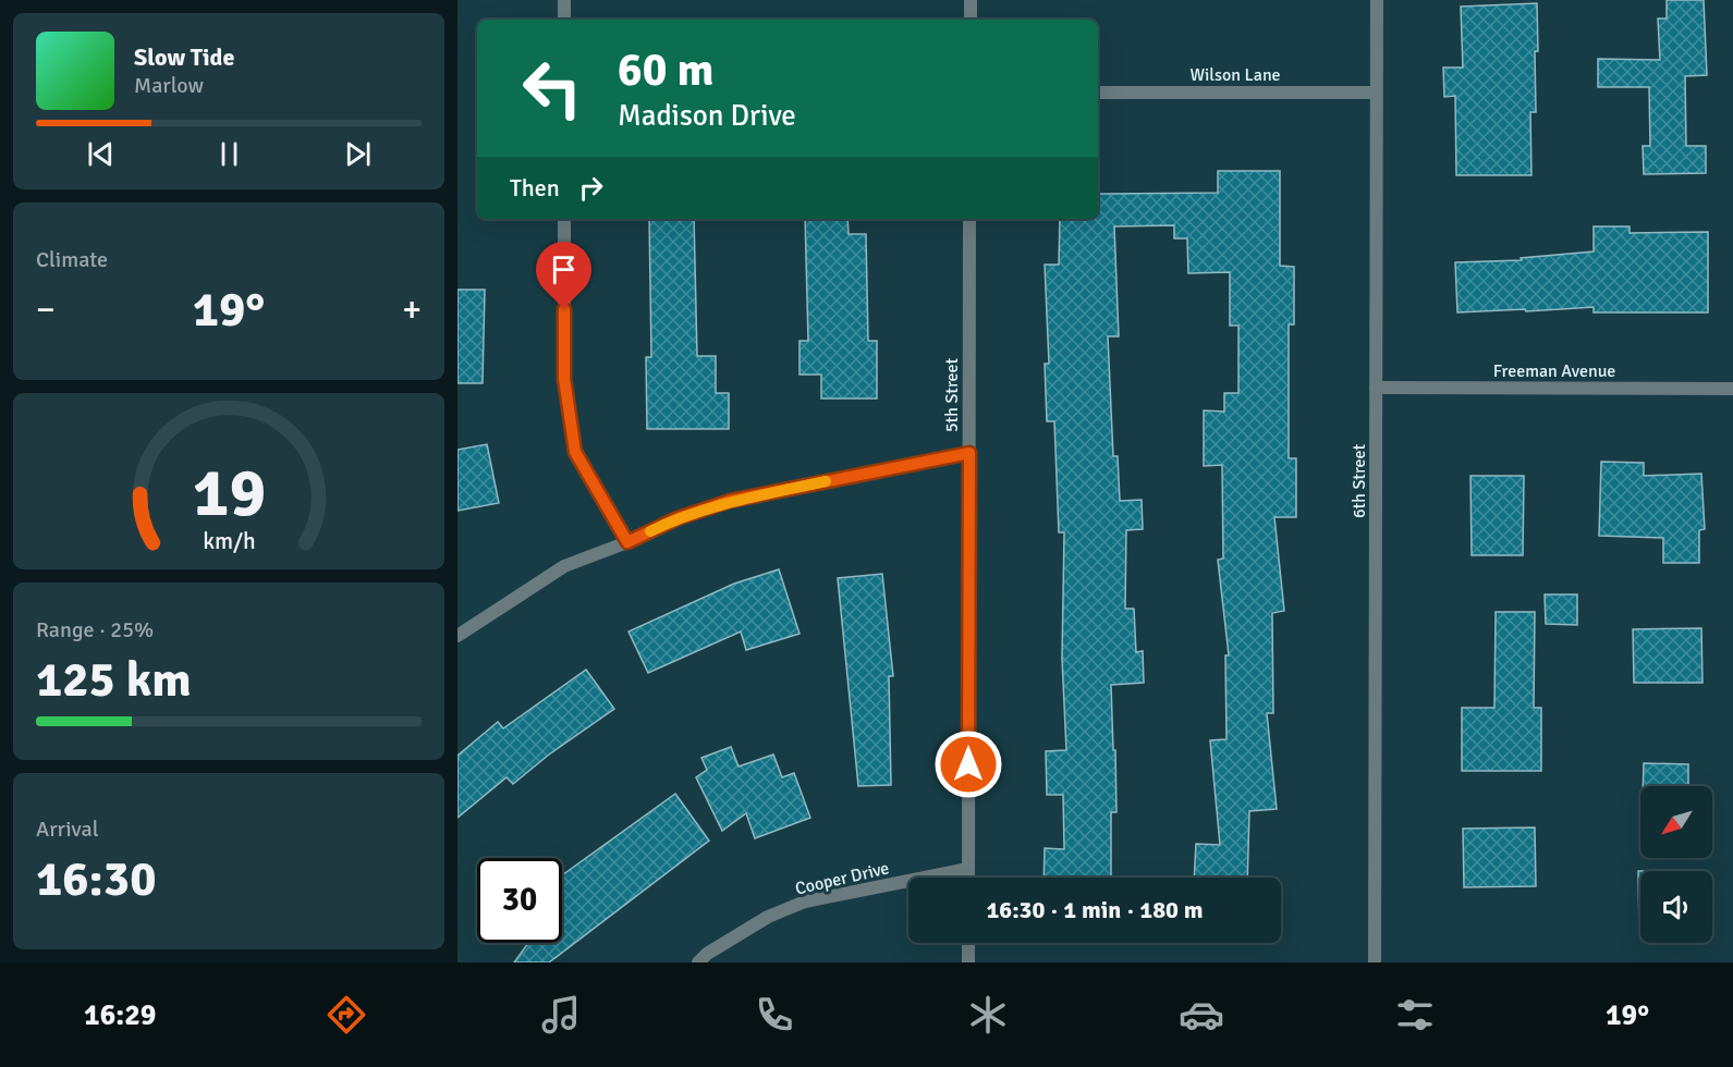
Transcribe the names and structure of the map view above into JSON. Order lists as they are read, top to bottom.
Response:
{
  "streets": {
    "street": [
      "Wilson Lane",
      "Freeman Avenue",
      "5th Street",
      "6th Street",
      "Cooper Drive"
    ]
  },
  "crossings": [
    ["Wilson Lane", "6th Street"],
    ["Freeman Avenue", "6th Street"],
    ["5th Street", "Cooper Drive"]
  ],
  "north": "bottom left",
  "page": {
    "turn": ["60 m", "Madison Drive"],
    "song": ["Slow Tide", "Marlow"],
    "then": "Then",
    "tile": [
      "Climate",
      ["Range · 25%", "125 km"],
      ["Arrival", "16:30"]
    ],
    "heat": ["−", "19°", "+"],
    "limit": "30",
    "trip": "16:30 · 1 min · 180 m",
    "tabs": ["16:29", "19°"],
    "gauge": ["19", "km/h"]
  }
}
